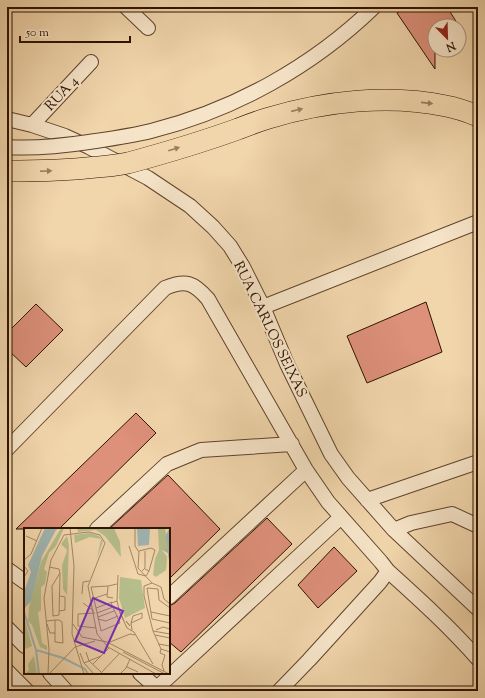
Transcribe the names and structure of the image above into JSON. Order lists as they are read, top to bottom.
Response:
{
  "streets": {
    "street": ["RUA 4", "RUA CARLOS SEIXAS"]
  },
  "crossings": [
    ["RUA 4", "RUA CARLOS SEIXAS"]
  ],
  "scale_bar": "50 m",
  "north": "bottom right"
}
